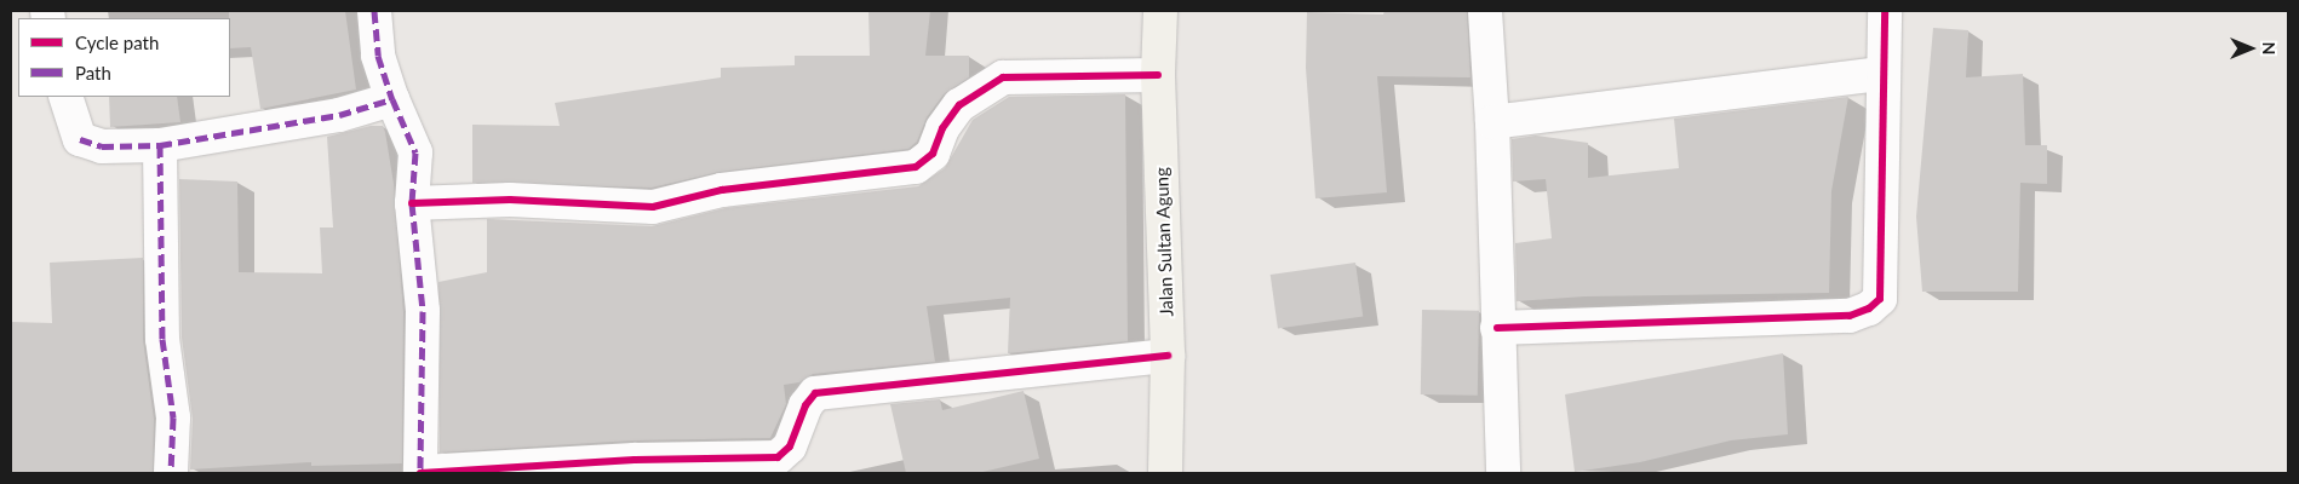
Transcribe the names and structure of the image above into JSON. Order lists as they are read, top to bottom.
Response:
{
  "streets": {
    "street": ["Jalan Sultan Agung"]
  },
  "legend": ["Cycle path", "Path"],
  "north": "right"
}
